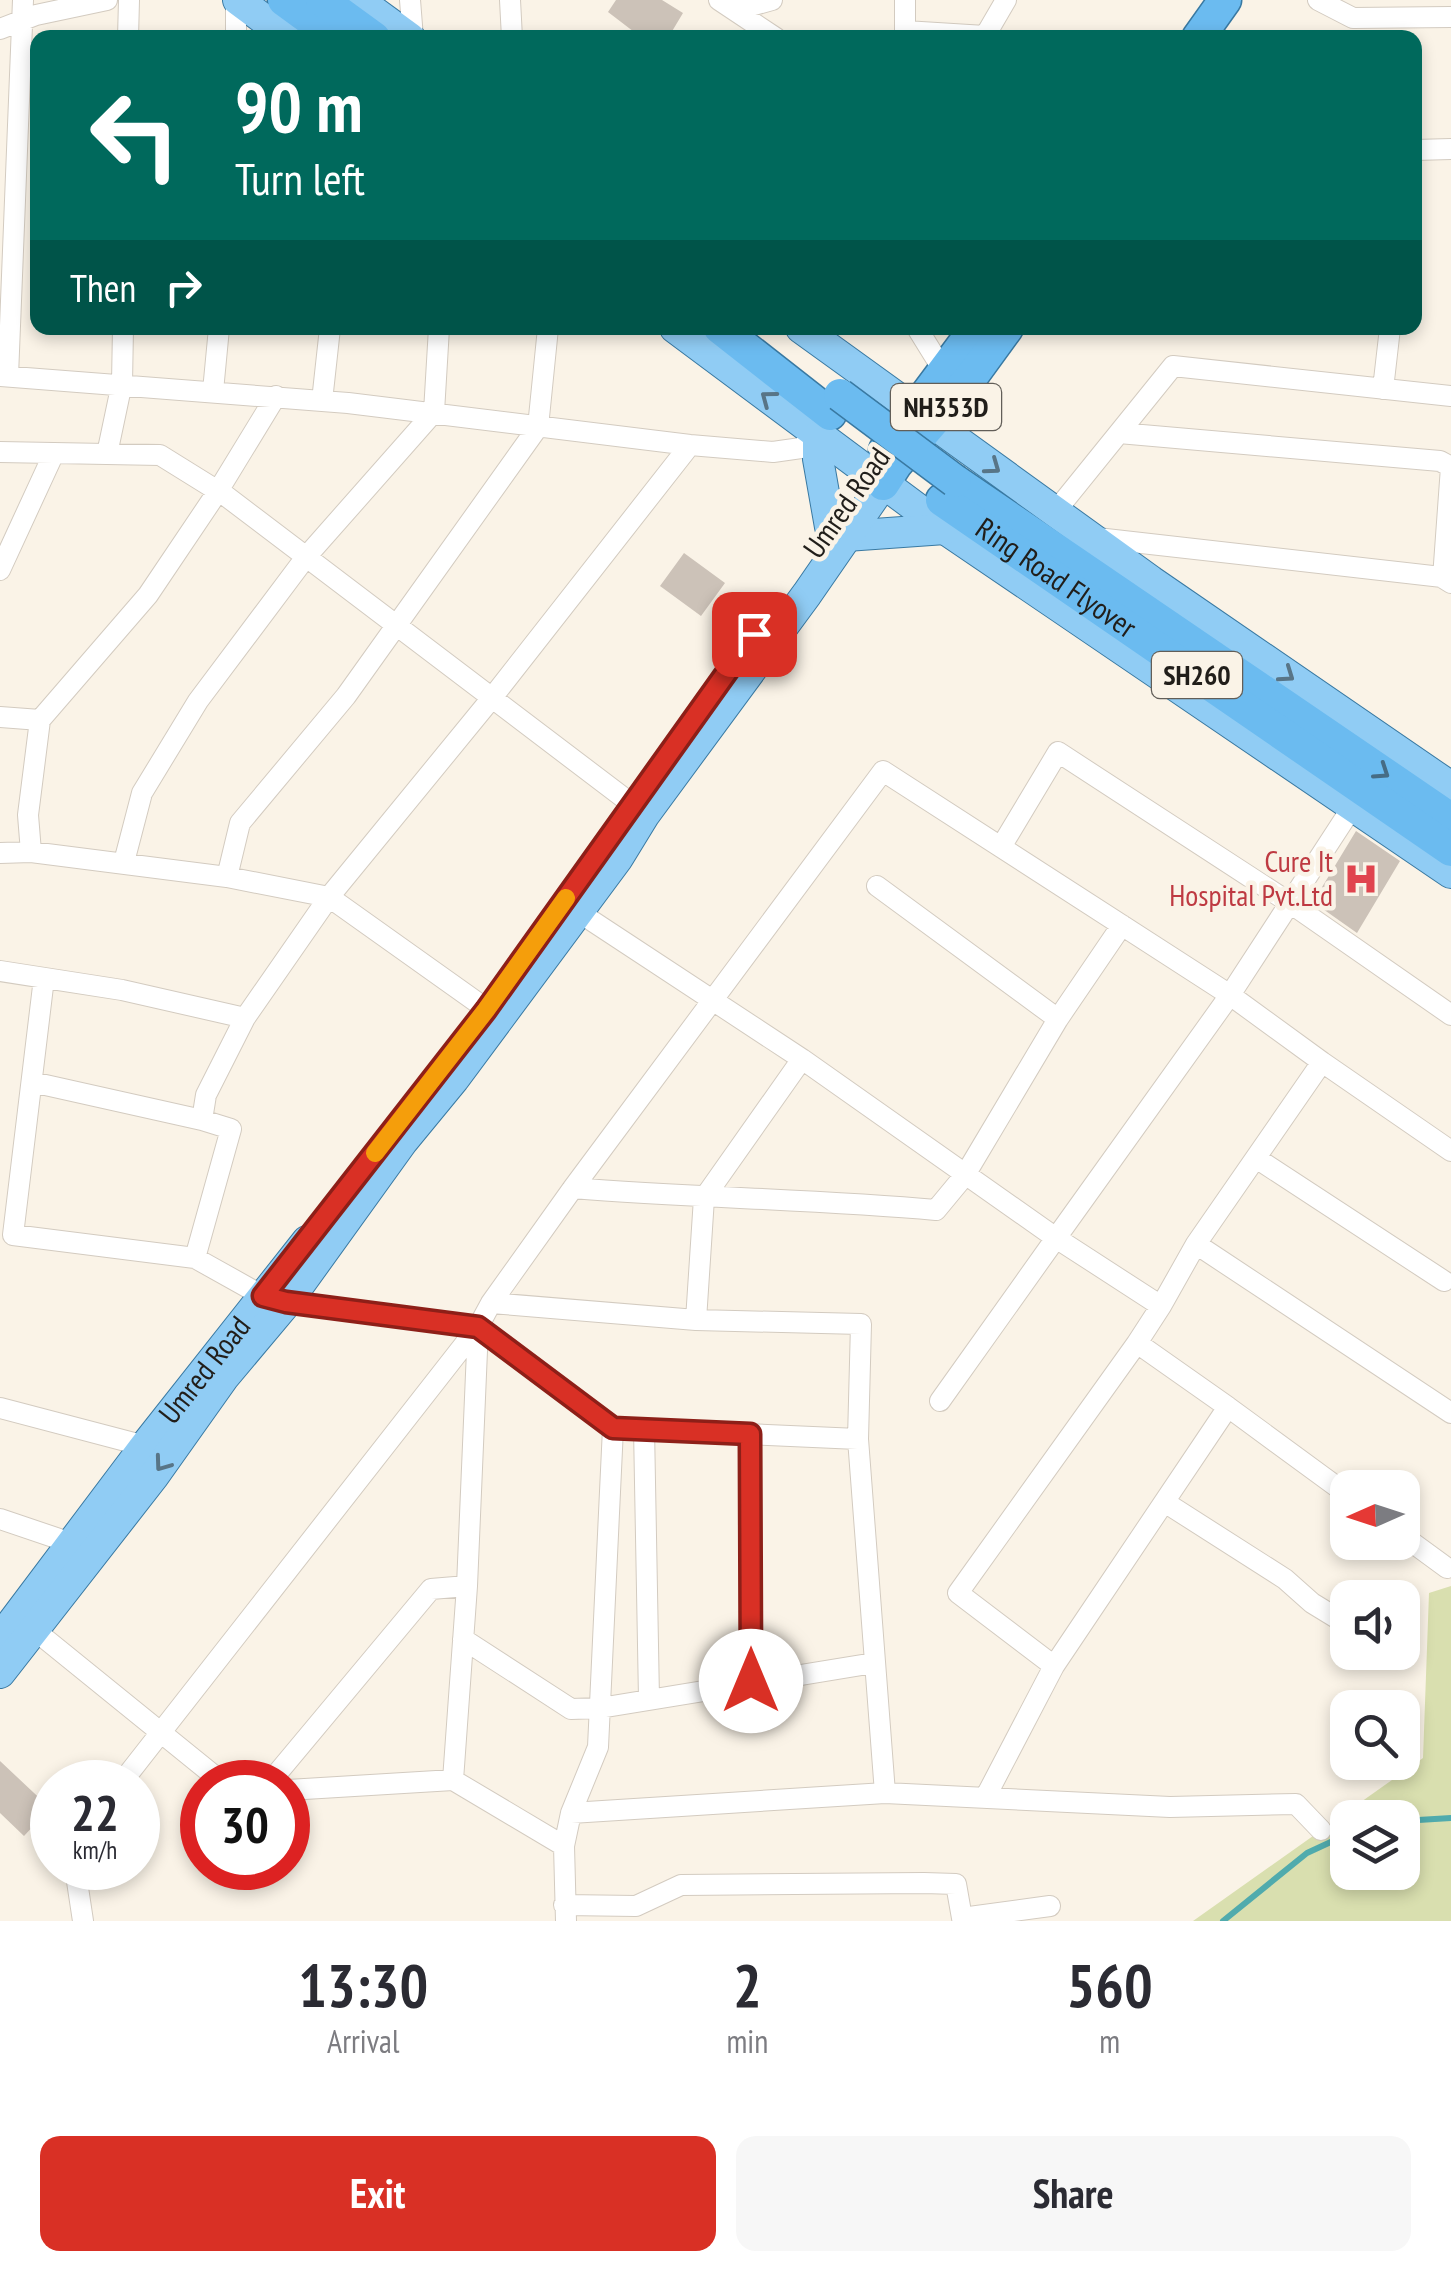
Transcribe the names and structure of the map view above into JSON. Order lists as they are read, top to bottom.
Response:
{
  "streets": {
    "highway": ["NH353D", "Ring Road Flyover", "SH260"],
    "main road": ["Umred Road"]
  },
  "crossings": [
    ["NH353D", "Umred Road"]
  ],
  "places": {
    "hospital": ["Cure It Hospital Pvt.Ltd"]
  },
  "north": "left",
  "page": {
    "turn": ["90 m", "Turn left"],
    "then": "Then",
    "speed": "22 km/h",
    "limit": "30",
    "eta": [
      "13:30",
      "Arrival",
      "2",
      "min",
      "560",
      "m"
    ],
    "buttons": ["Exit", "Share"]
  }
}
